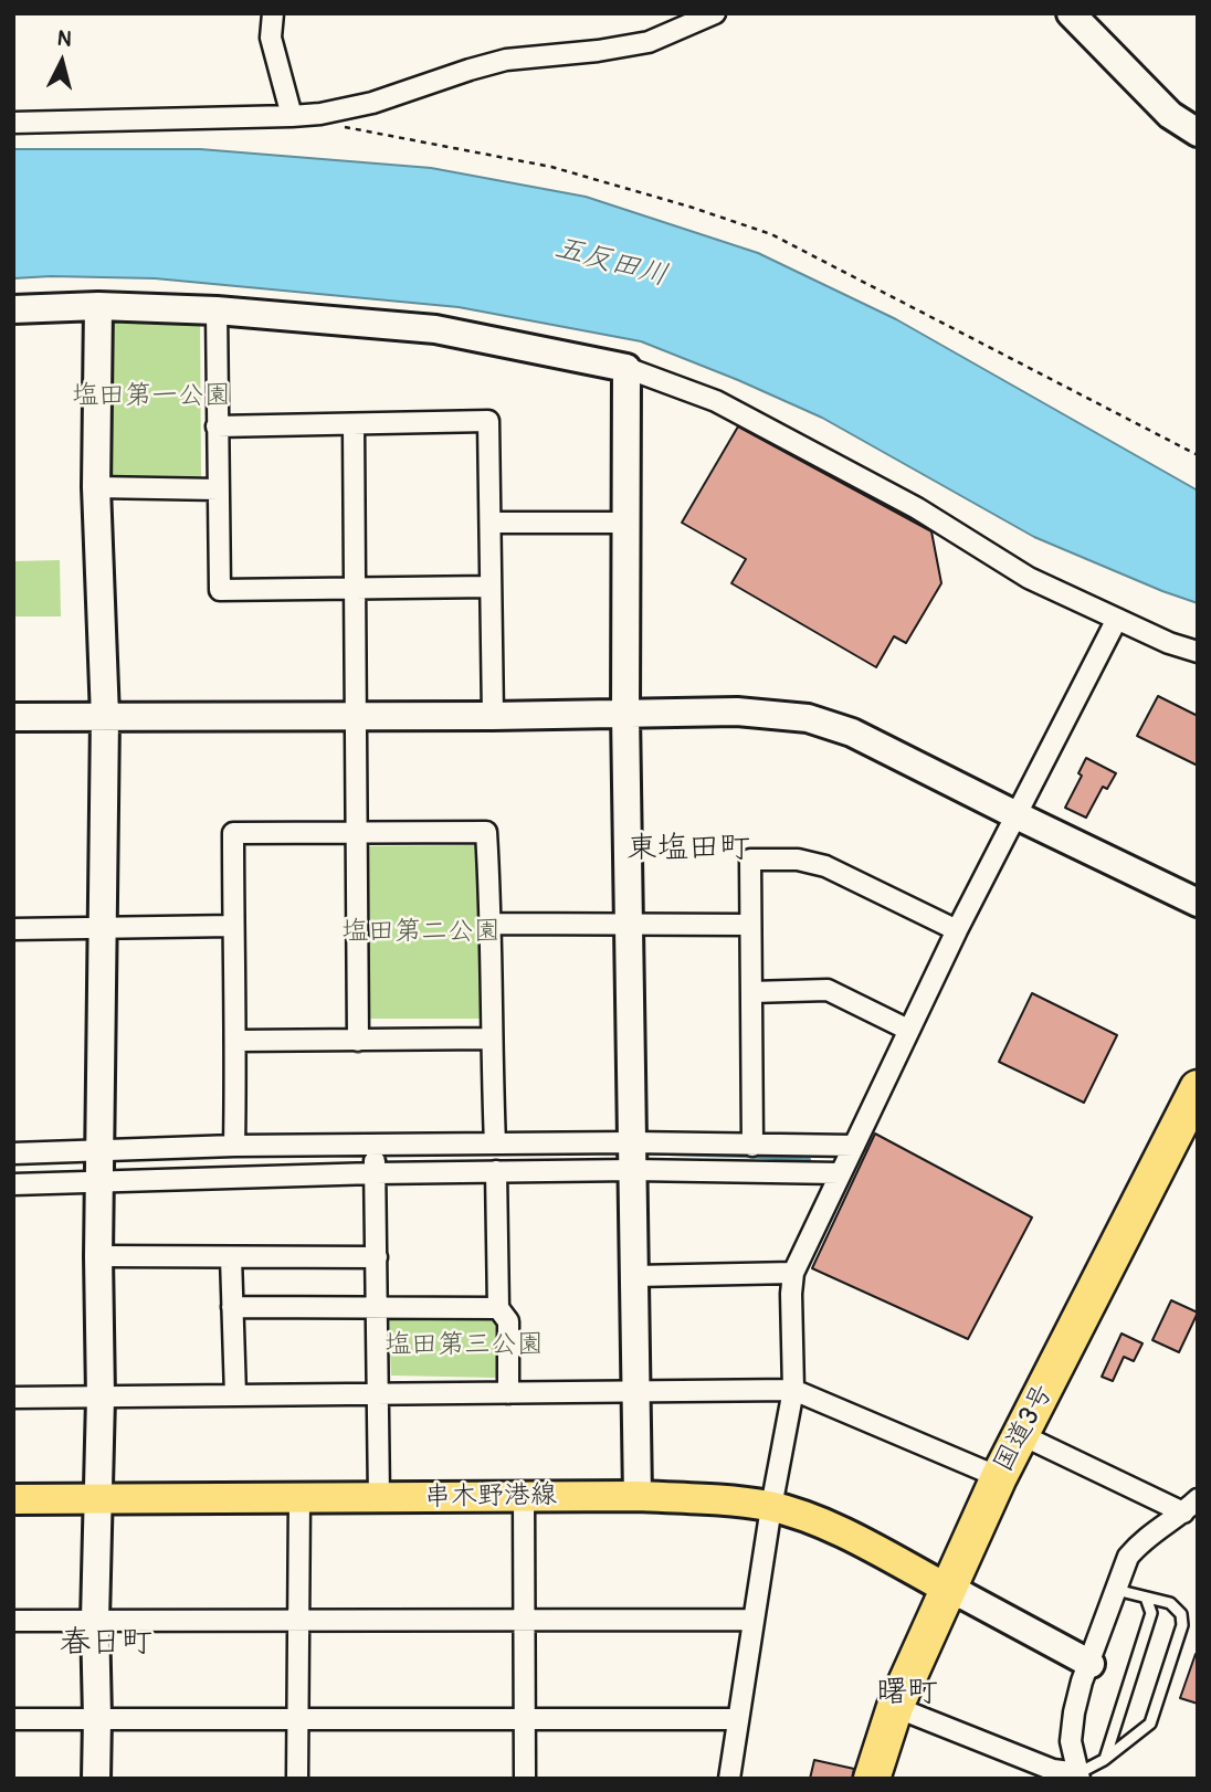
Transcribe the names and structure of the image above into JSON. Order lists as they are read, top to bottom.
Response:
{
  "streets": {
    "highway": ["国道3号"],
    "main road": ["串木野港線"]
  },
  "crossings": [
    ["国道3号", "串木野港線"]
  ],
  "districts": ["東塩田町", "春日町", "曙町"],
  "water": ["五反田川"],
  "parks": ["塩田第一公園", "塩田第二公園", "塩田第三公園"],
  "north": "top"
}
